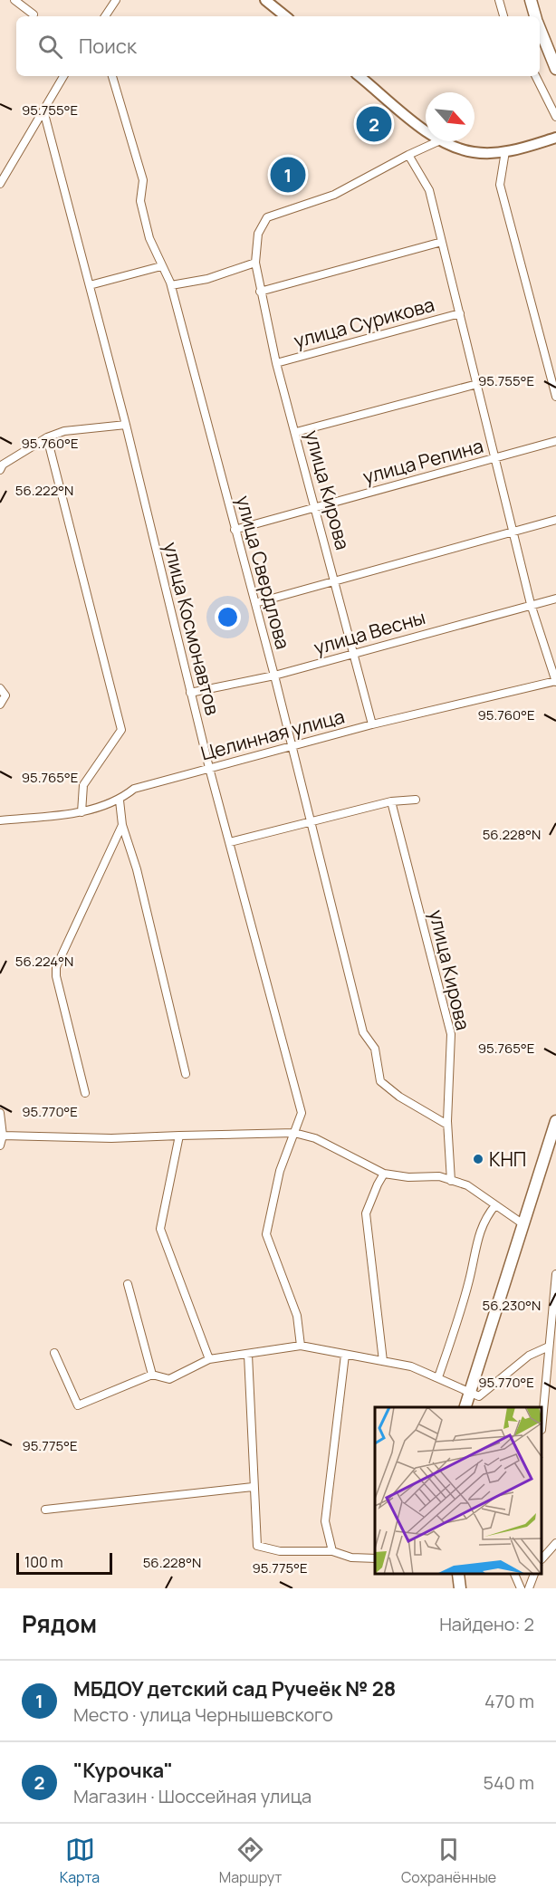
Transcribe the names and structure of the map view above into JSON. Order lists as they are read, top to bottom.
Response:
{
  "streets": {
    "street": [
      "улица Сурикова",
      "улица Репина",
      "улица Кирова",
      "улица Свердлова",
      "улица Космонавтов",
      "улица Весны",
      "Целинная улица"
    ]
  },
  "crossings": [
    ["улица Сурикова", "улица Кирова"],
    ["улица Репина", "улица Кирова"],
    ["улица Репина", "улица Свердлова"],
    ["улица Кирова", "улица Свердлова"],
    ["улица Кирова", "улица Весны"],
    ["улица Кирова", "Целинная улица"],
    ["улица Свердлова", "улица Весны"],
    ["улица Свердлова", "Целинная улица"],
    ["улица Космонавтов", "улица Весны"],
    ["улица Космонавтов", "Целинная улица"]
  ],
  "places": ["КНП"],
  "scale_bar": "100 m",
  "north": "bottom right",
  "page": {
    "search": "Поиск",
    "pins": ["2", "1"],
    "scale": "100 m",
    "heading": ["Рядом", "Найдено: 2"],
    "list": [
      {
        "mark": "1",
        "name": "МБДОУ детский сад Ручеёк № 28",
        "note": "Место · улица Чернышевского",
        "value": "470 m"
      },
      {
        "mark": "2",
        "name": "\"Курочка\"",
        "note": "Магазин · Шоссейная улица",
        "value": "540 m"
      }
    ],
    "nav": ["Карта", "Маршрут", "Сохранённые"]
  },
  "coordinates": [
    "95.755°E",
    "95.760°E",
    "56.222°N",
    "95.765°E",
    "56.228°N",
    "56.224°N",
    "95.770°E",
    "56.230°N",
    "95.775°E"
  ]
}
